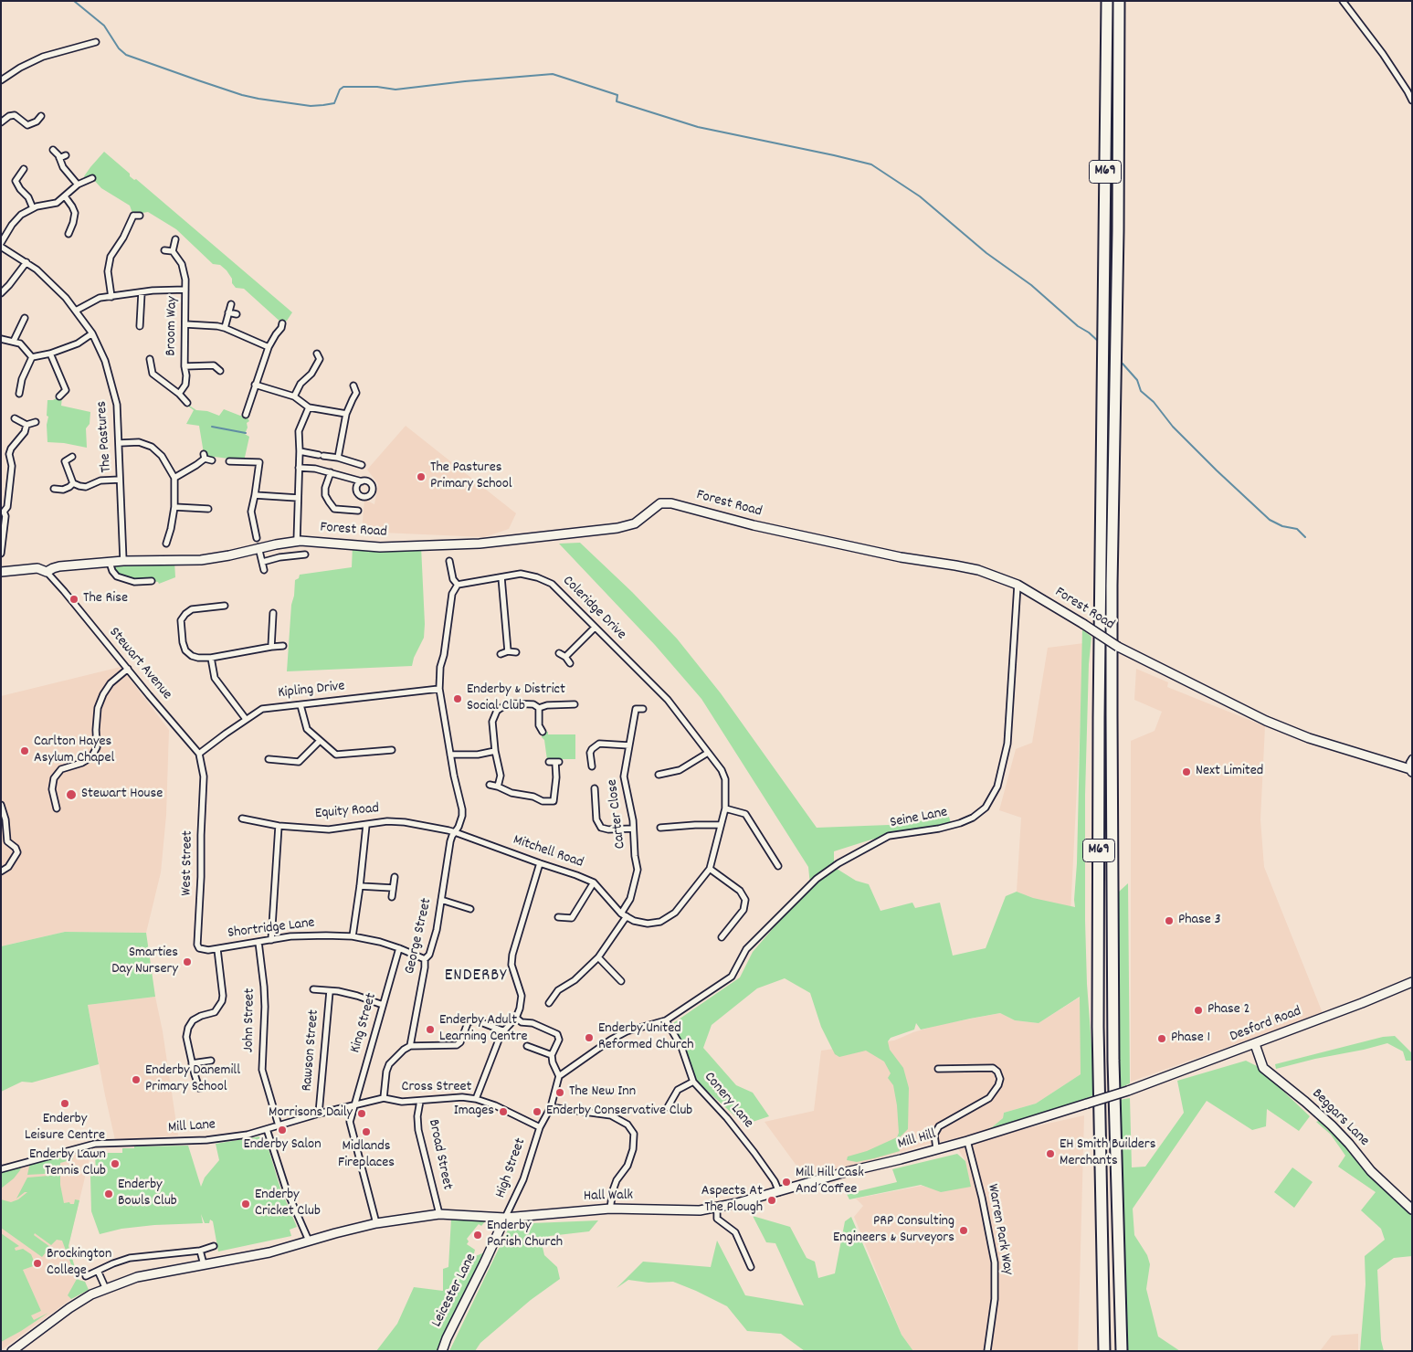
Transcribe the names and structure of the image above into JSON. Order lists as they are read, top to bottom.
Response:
{
  "streets": {
    "highway": ["M69"],
    "street": [
      "Broom Way",
      "The Pastures",
      "Forest Road",
      "Coleridge Drive",
      "Stewart Avenue",
      "Kipling Drive",
      "Equity Road",
      "Carter Close",
      "Seine Lane",
      "Mitchell Road",
      "West Street",
      "Shortridge Lane",
      "George Street",
      "John Street",
      "King Street",
      "Desford Road",
      "Rawson Street",
      "Cross Street",
      "Conery Lane",
      "Beggars Lane",
      "Mill Lane",
      "Mill Hill",
      "Broad Street",
      "High Street",
      "Hall Walk",
      "Warren Park Way",
      "Leicester Lane"
    ]
  },
  "crossings": [
    ["The Pastures", "Forest Road"],
    ["Forest Road", "Stewart Avenue"],
    ["Forest Road", "Seine Lane"],
    ["Stewart Avenue", "Kipling Drive"],
    ["Stewart Avenue", "West Street"],
    ["Equity Road", "Mitchell Road"],
    ["Equity Road", "George Street"],
    ["Carter Close", "Mitchell Road"],
    ["Seine Lane", "Conery Lane"],
    ["Seine Lane", "High Street"],
    ["Mitchell Road", "George Street"],
    ["West Street", "Shortridge Lane"],
    ["Shortridge Lane", "George Street"],
    ["Shortridge Lane", "John Street"],
    ["Shortridge Lane", "King Street"],
    ["John Street", "Mill Lane"],
    ["King Street", "Mill Lane"],
    ["King Street", "Hall Walk"],
    ["Desford Road", "Beggars Lane"],
    ["Desford Road", "Mill Hill"],
    ["Rawson Street", "Mill Lane"],
    ["Cross Street", "Mill Lane"],
    ["Cross Street", "Broad Street"],
    ["Cross Street", "High Street"],
    ["Conery Lane", "Mill Hill"],
    ["Mill Hill", "Hall Walk"],
    ["Mill Hill", "Warren Park Way"],
    ["Broad Street", "Hall Walk"],
    ["High Street", "Hall Walk"],
    ["High Street", "Leicester Lane"],
    ["Hall Walk", "Leicester Lane"]
  ],
  "districts": ["ENDERBY"],
  "places": [
    "The Pastures Primary School",
    "The Rise",
    "Enderby & District Social Club",
    "Carlton Hayes Asylum Chapel",
    "Next Limited",
    "Stewart House",
    "Phase 3",
    "Smarties Day Nursery",
    "Phase 2",
    "Enderby Adult Learning Centre",
    "Enderby United Reformed Church",
    "Phase 1",
    "Enderby Danemill Primary School",
    "The New Inn",
    "Enderby Leisure Centre",
    "Images",
    "Enderby Conservative Club",
    "Morrisons Daily",
    "Enderby Salon",
    "Midlands Fireplaces",
    "EH Smith Builders Merchants",
    "Enderby Lawn Tennis Club",
    "Mill Hill Cask And Coffee",
    "Enderby Bowls Club",
    "Aspects At The Plough",
    "Enderby Cricket Club",
    "PRP Consulting Engineers & Surveyors",
    "Enderby Parish Church",
    "Brockington College"
  ]
}
